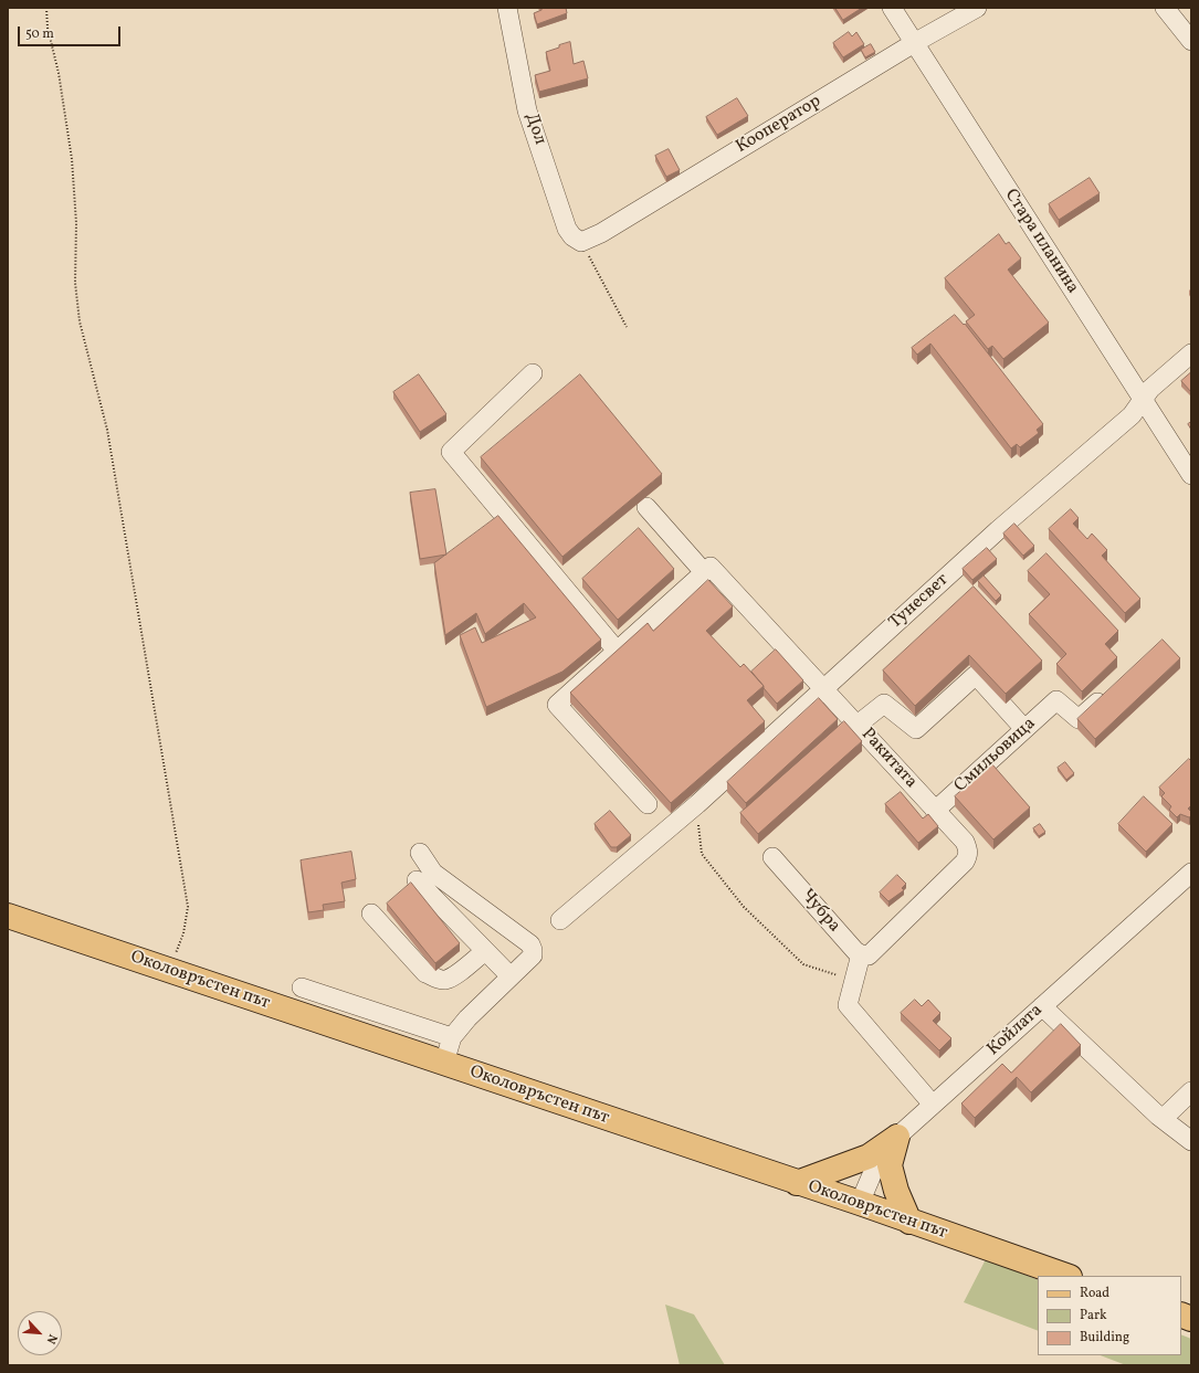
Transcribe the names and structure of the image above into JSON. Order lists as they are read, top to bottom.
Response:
{
  "streets": {
    "main road": ["Околовръстен път"],
    "street": [
      "Кооператор",
      "Дол",
      "Стара планина",
      "Тунесвет",
      "Смильовица",
      "Ракитата",
      "Чубра",
      "Койлата"
    ]
  },
  "crossings": [
    ["Кооператор", "Дол"],
    ["Кооператор", "Стара планина"],
    ["Стара планина", "Тунесвет"],
    ["Тунесвет", "Ракитата"],
    ["Смильовица", "Ракитата"],
    ["Ракитата", "Чубра"],
    ["Околовръстен път", "Койлата"]
  ],
  "legend": ["Road", "Park", "Building"],
  "scale_bar": "50 m",
  "north": "bottom right"
}
